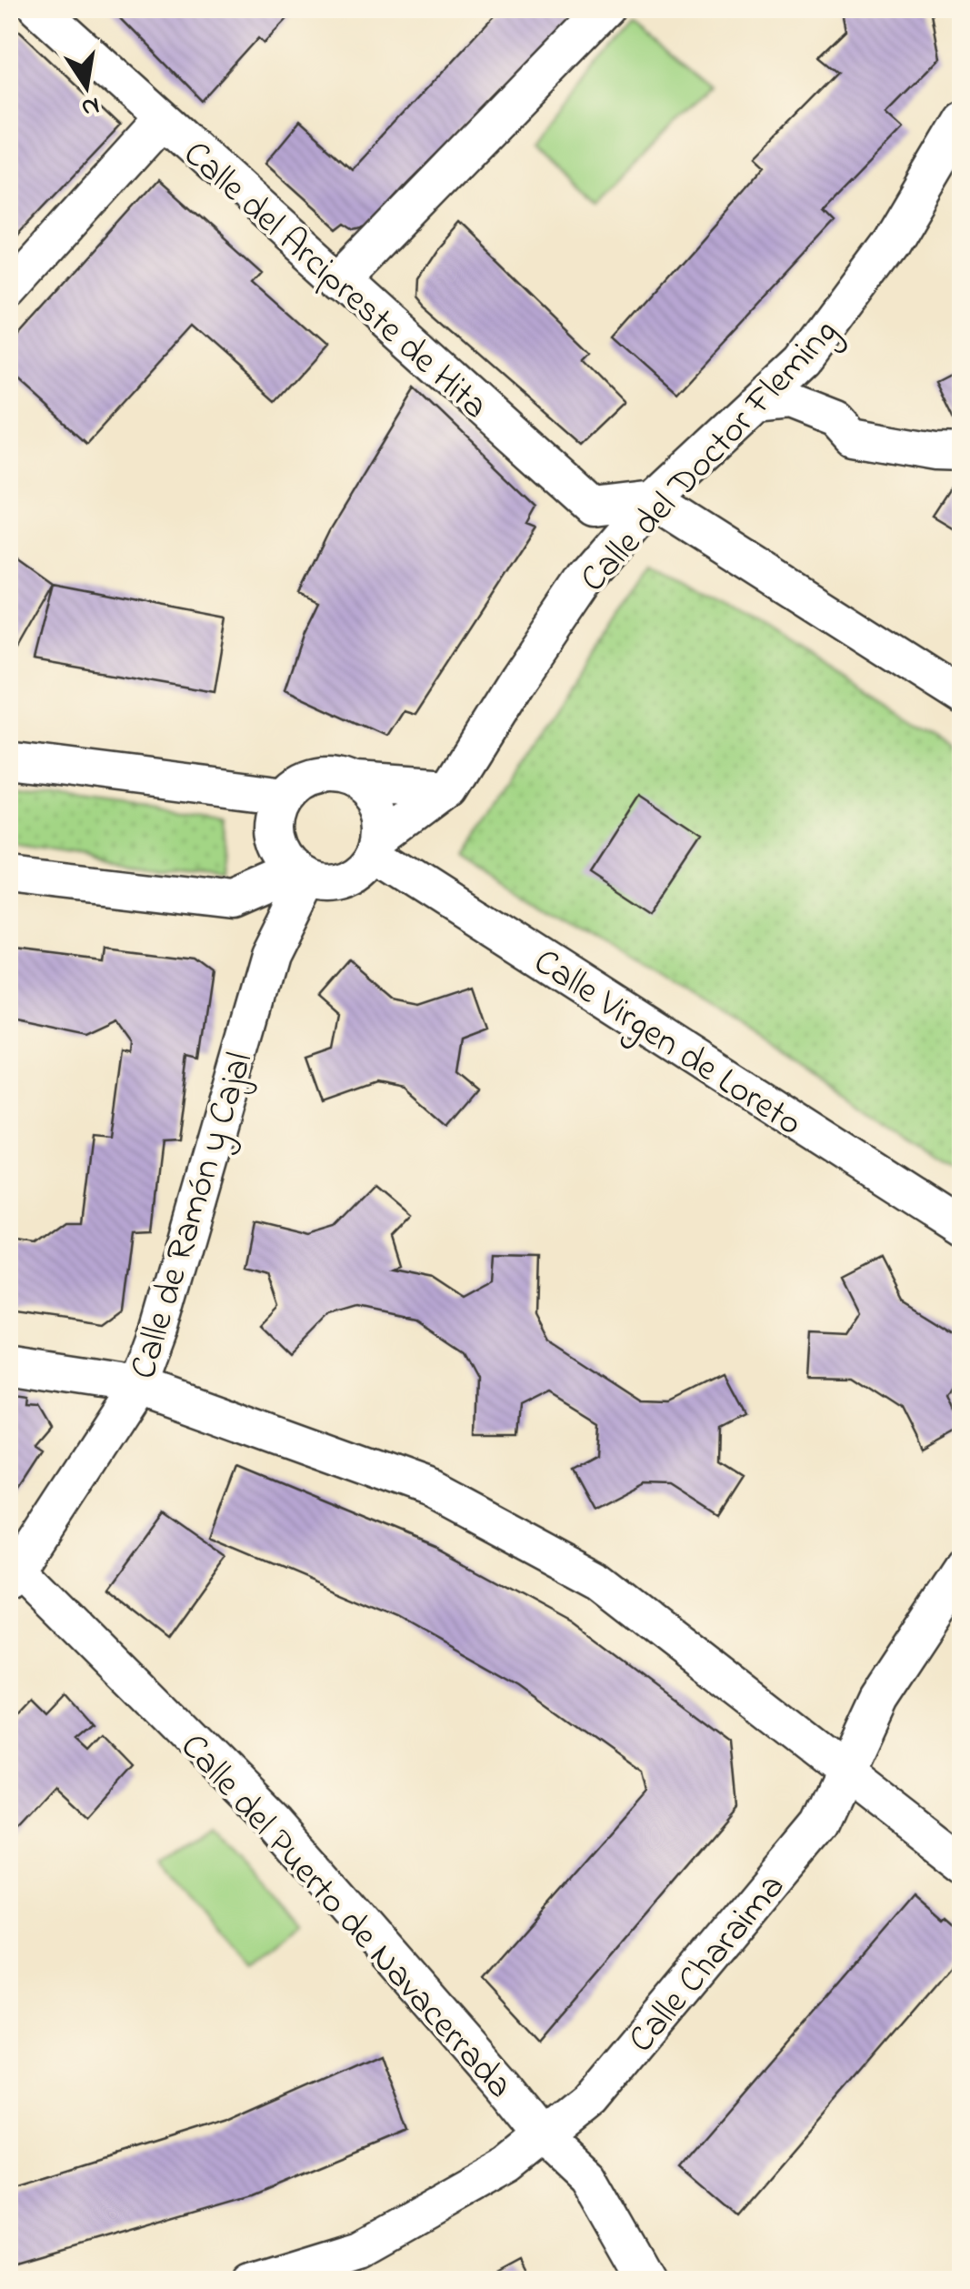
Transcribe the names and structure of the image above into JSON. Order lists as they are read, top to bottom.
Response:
{
  "streets": {
    "street": [
      "Calle del Arcipreste de Hita",
      "Calle del Doctor Fleming",
      "Calle Virgen de Loreto",
      "Calle de Ramón y Cajal",
      "Calle del Puerto de Navacerrada",
      "Calle Charaima"
    ]
  },
  "crossings": [
    ["Calle del Arcipreste de Hita", "Calle del Doctor Fleming"],
    ["Calle del Doctor Fleming", "Calle Virgen de Loreto"],
    ["Calle del Doctor Fleming", "Calle de Ramón y Cajal"],
    ["Calle Virgen de Loreto", "Calle de Ramón y Cajal"],
    ["Calle de Ramón y Cajal", "Calle del Puerto de Navacerrada"],
    ["Calle del Puerto de Navacerrada", "Calle Charaima"]
  ],
  "north": "bottom"
}
